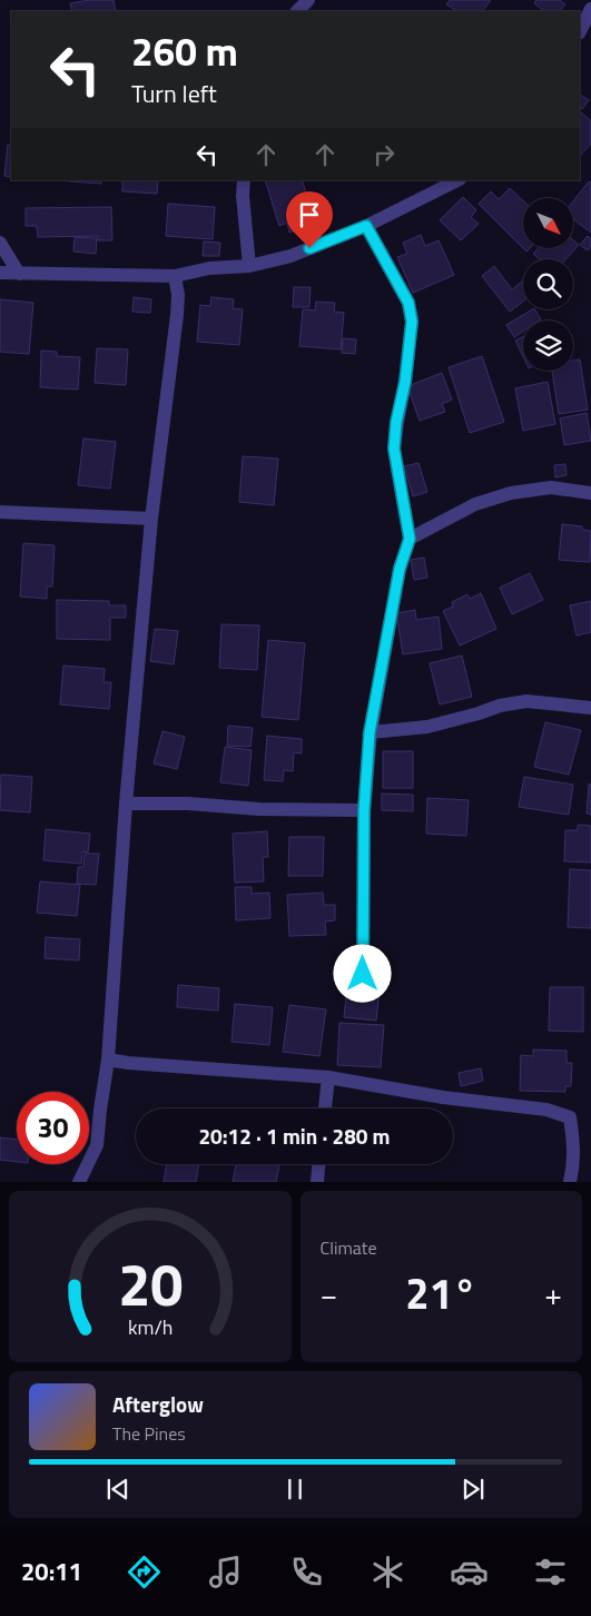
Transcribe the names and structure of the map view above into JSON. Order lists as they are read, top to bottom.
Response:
{
  "north": "bottom right",
  "page": {
    "turn": ["260 m", "Turn left"],
    "limit": "30",
    "trip": "20:12 · 1 min · 280 m",
    "tile": "Climate",
    "heat": ["−", "21°", "+"],
    "song": ["Afterglow", "The Pines"],
    "tabs": "20:11",
    "gauge": ["20", "km/h"]
  }
}
